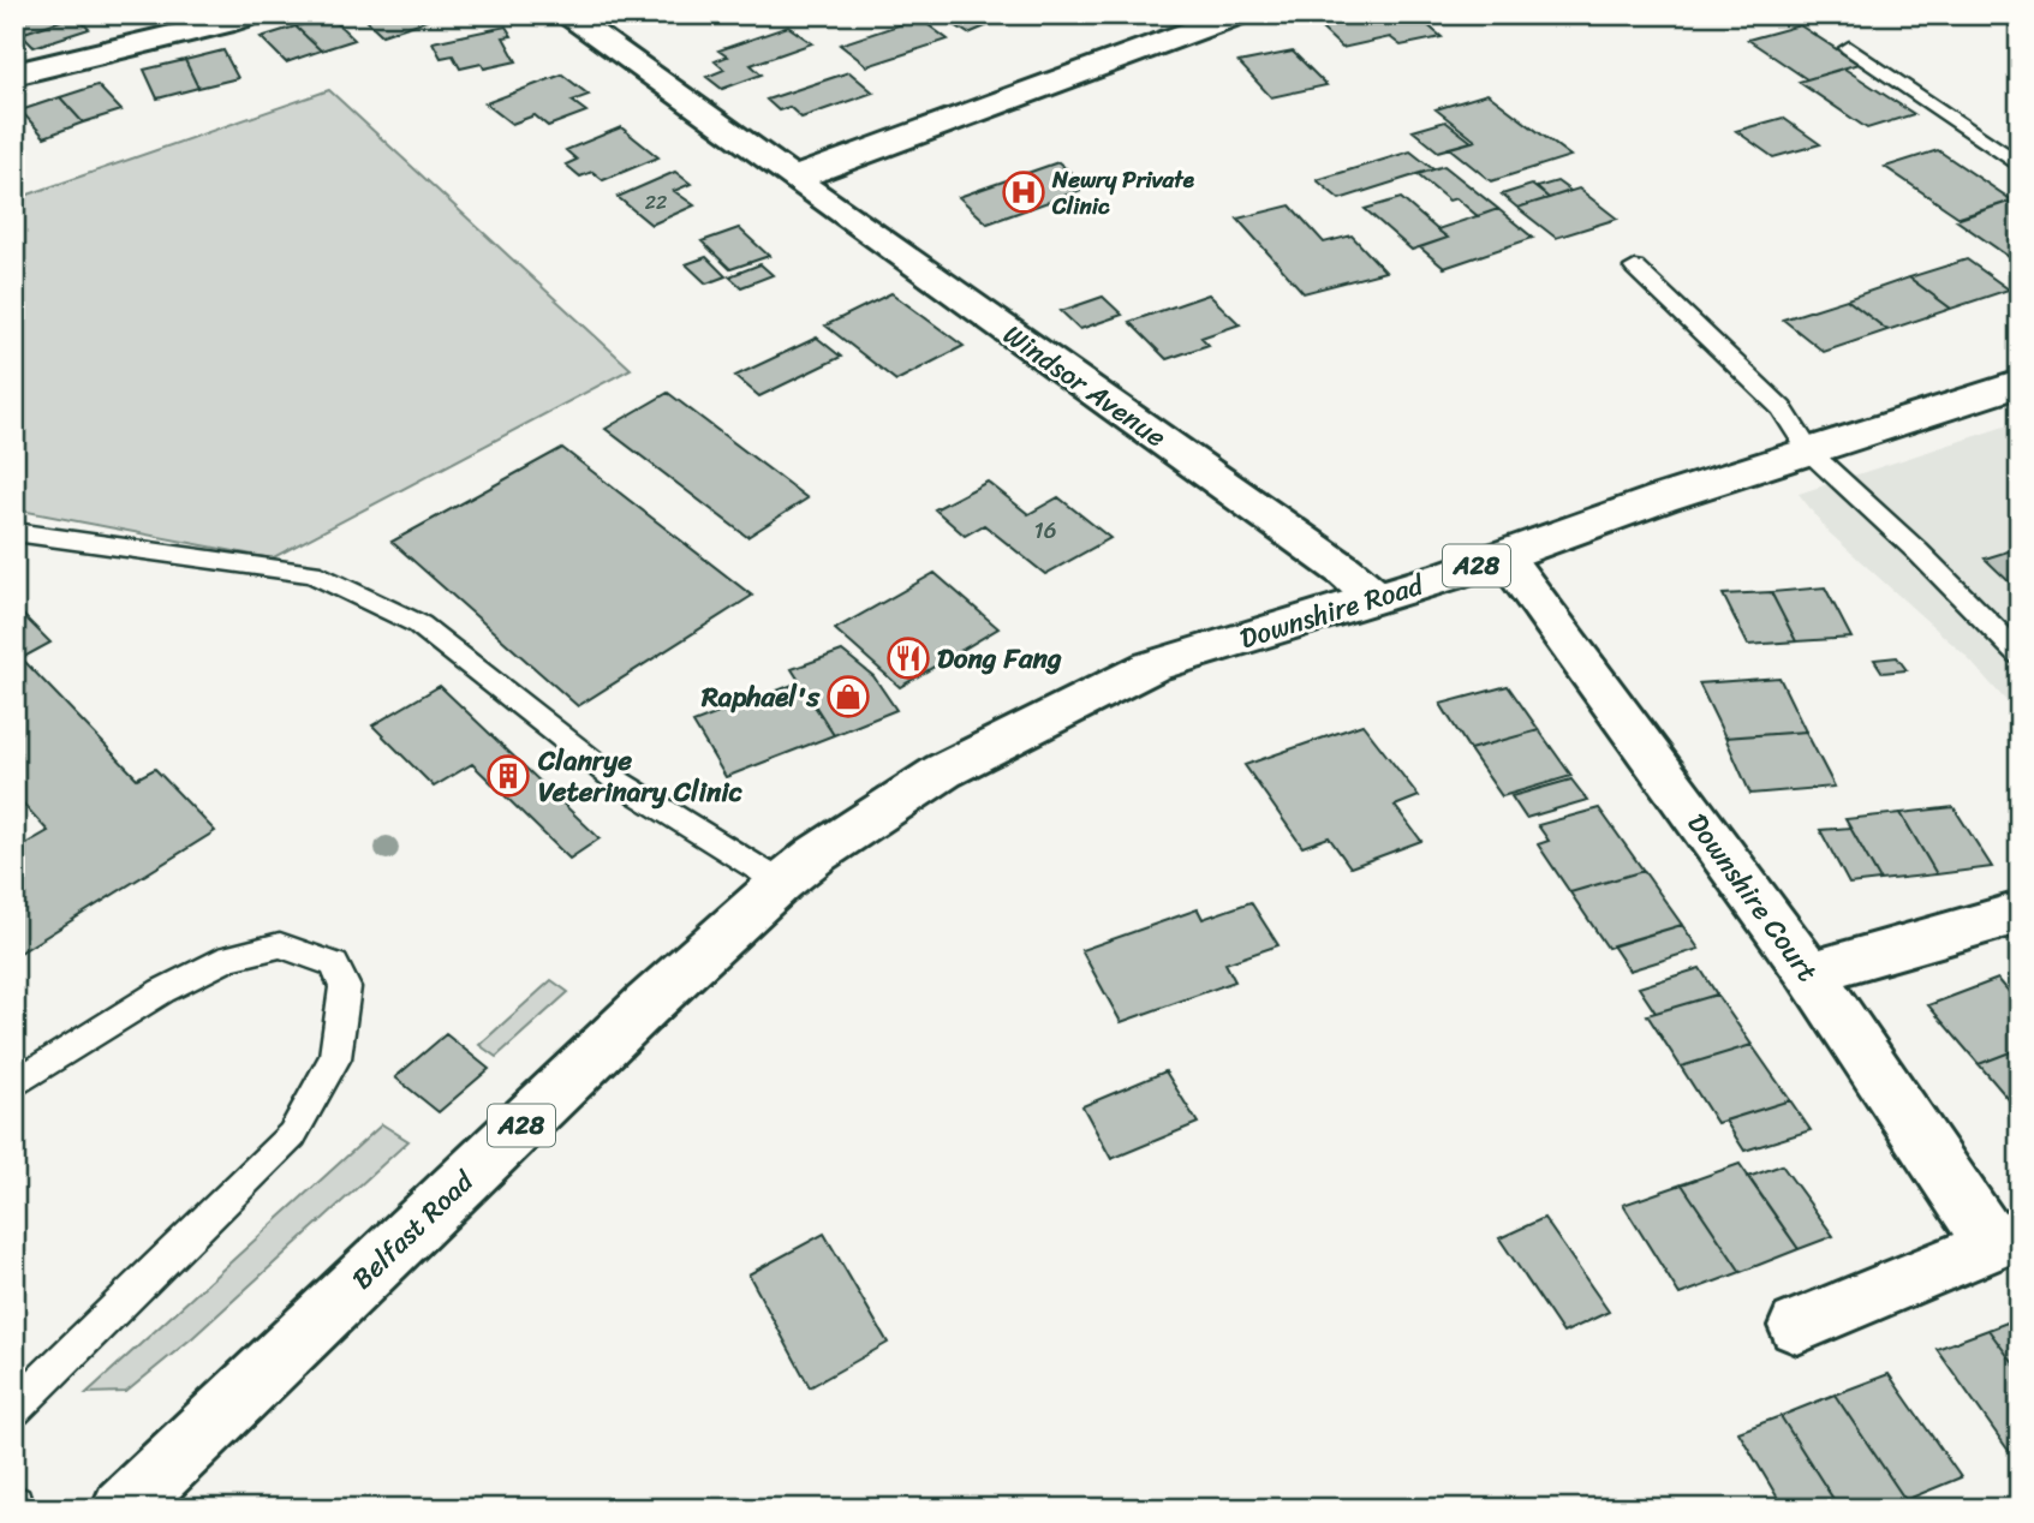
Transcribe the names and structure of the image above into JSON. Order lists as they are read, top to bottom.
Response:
{
  "streets": {
    "main road": [
      "Windsor Avenue",
      "A28",
      "Downshire Road",
      "Downshire Court",
      "Belfast Road"
    ]
  },
  "crossings": [
    ["Windsor Avenue", "Downshire Road"],
    ["Downshire Road", "Downshire Court"],
    ["Downshire Road", "Belfast Road"]
  ],
  "places": {
    "hospital": ["Newry Private Clinic"],
    "restaurant": ["Dong Fang"],
    "shop": ["Raphael's"],
    "building": ["Clanrye Veterinary Clinic"]
  },
  "house_numbers": ["22", "16"]
}
